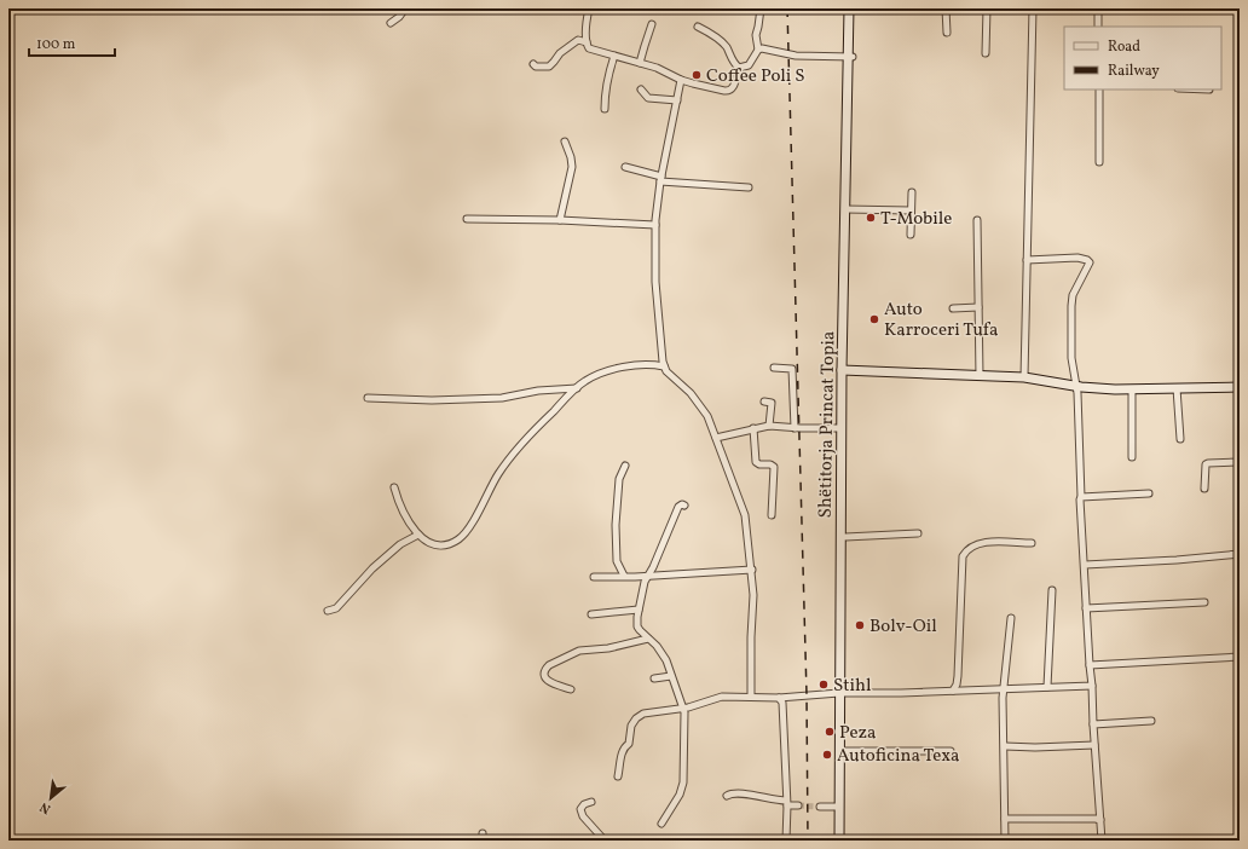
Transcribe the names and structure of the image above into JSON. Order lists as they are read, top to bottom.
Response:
{
  "streets": {
    "main road": ["Shëtitorja Princat Topia"]
  },
  "places": [
    "Coffee Poli S",
    "T-Mobile",
    "Auto Karroceri Tufa",
    "Bolv-Oil",
    "Stihl",
    "Peza",
    "Autoficina Texa"
  ],
  "legend": ["Road", "Railway"],
  "scale_bar": "100 m",
  "north": "bottom left"
}
